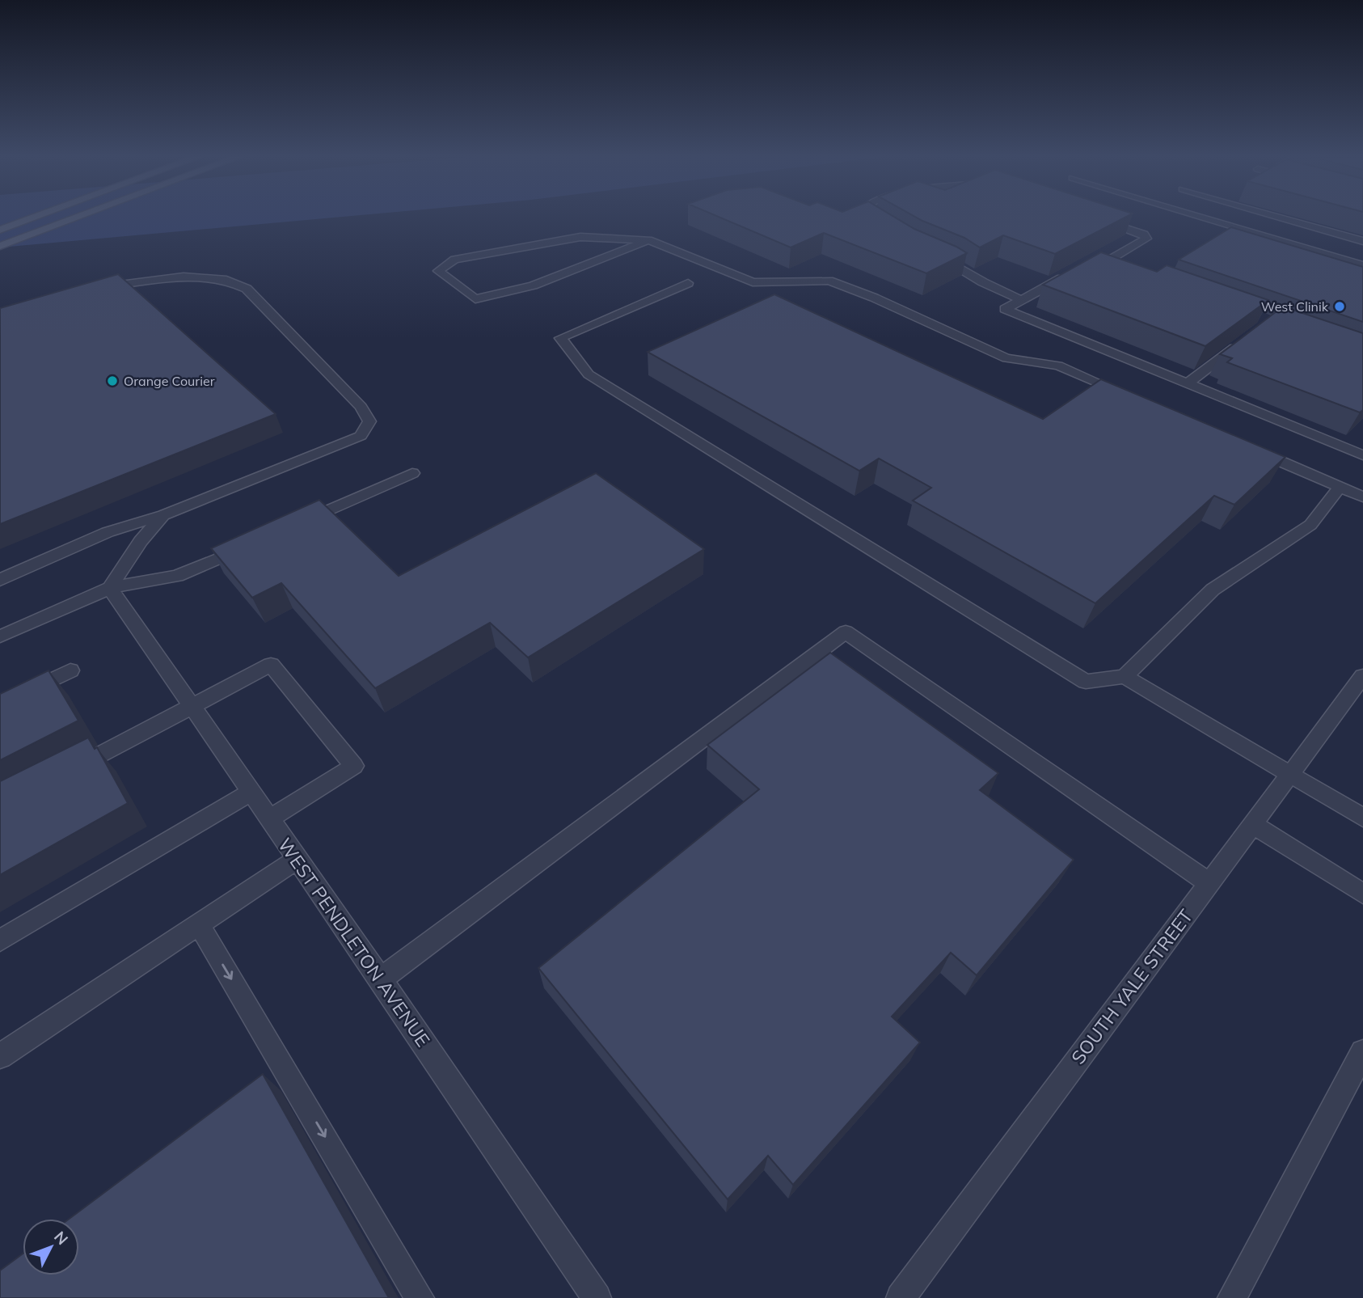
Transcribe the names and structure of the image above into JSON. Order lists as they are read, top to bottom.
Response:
{
  "streets": {
    "street": ["WEST PENDLETON AVENUE", "SOUTH YALE STREET"]
  },
  "places": ["West Clinik", "Orange Courier"],
  "north": "top right"
}
